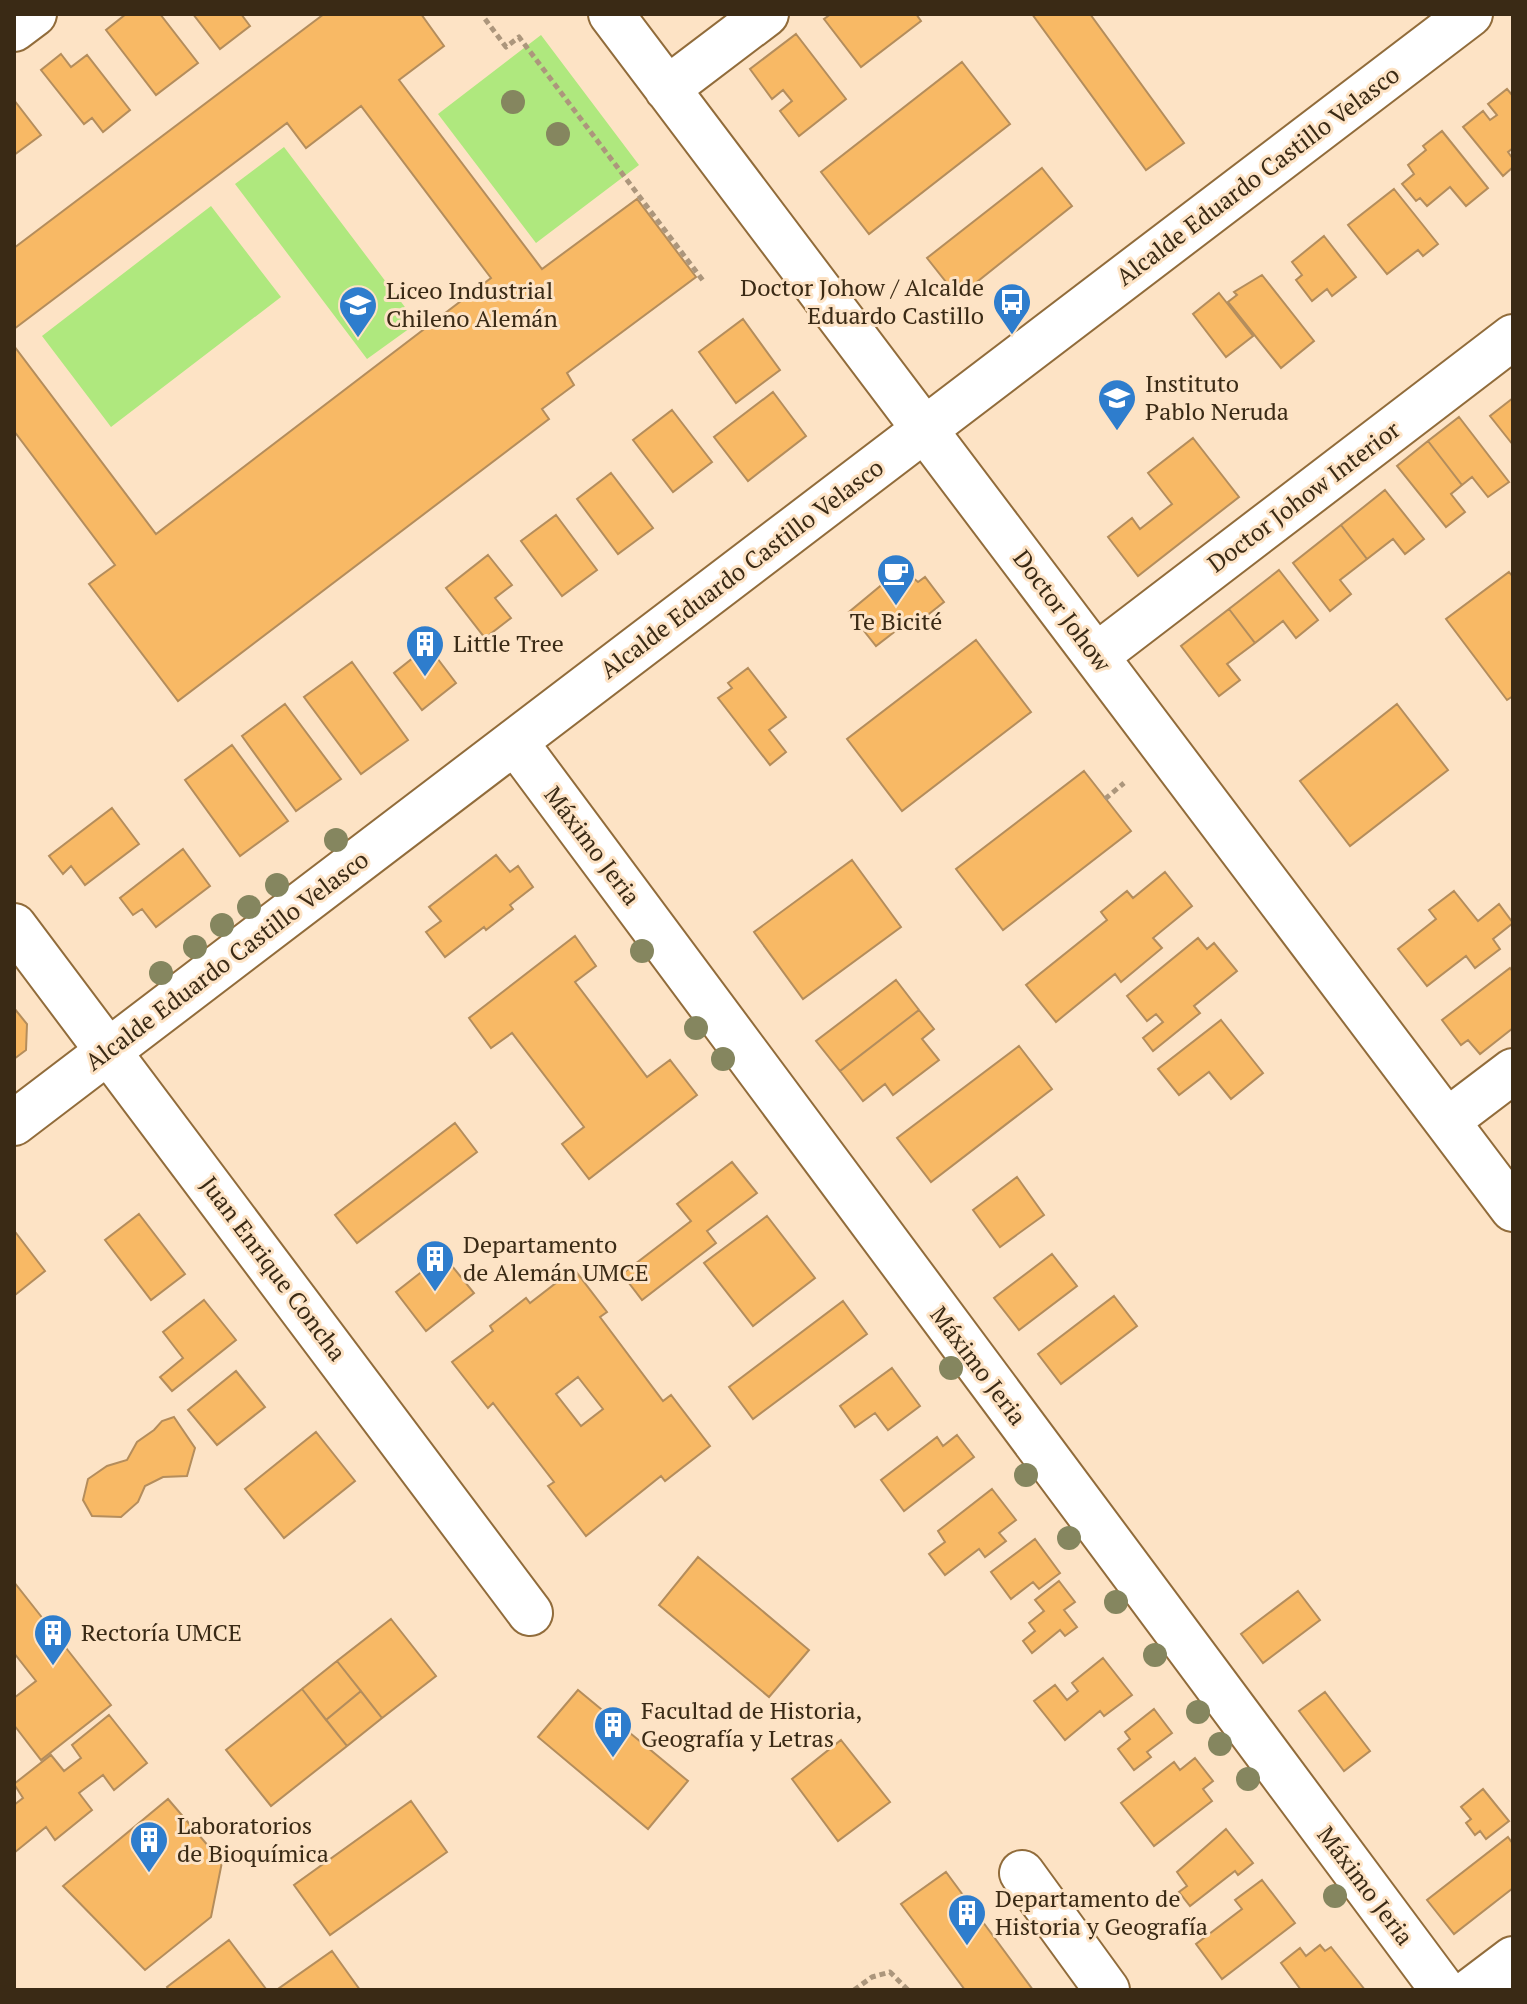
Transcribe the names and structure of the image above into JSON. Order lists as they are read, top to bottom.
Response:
{
  "streets": {
    "street": [
      "Alcalde Eduardo Castillo Velasco",
      "Doctor Johow Interior",
      "Doctor Johow",
      "Máximo Jeria",
      "Juan Enrique Concha"
    ]
  },
  "crossings": [
    ["Alcalde Eduardo Castillo Velasco", "Doctor Johow"],
    ["Alcalde Eduardo Castillo Velasco", "Máximo Jeria"],
    ["Alcalde Eduardo Castillo Velasco", "Juan Enrique Concha"],
    ["Doctor Johow Interior", "Doctor Johow"]
  ],
  "places": {
    "bus stop": ["Doctor Johow / Alcalde Eduardo Castillo"],
    "school or university": ["Liceo Industrial Chileno Alemán", "Instituto Pablo Neruda"],
    "cafe": ["Te Bicité"],
    "building": [
      "Little Tree",
      "Departamento de Alemán UMCE",
      "Rectoría UMCE",
      "Facultad de Historia, Geografía y Letras",
      "Laboratorios de Bioquímica",
      "Departamento de Historia y Geografía"
    ]
  }
}
